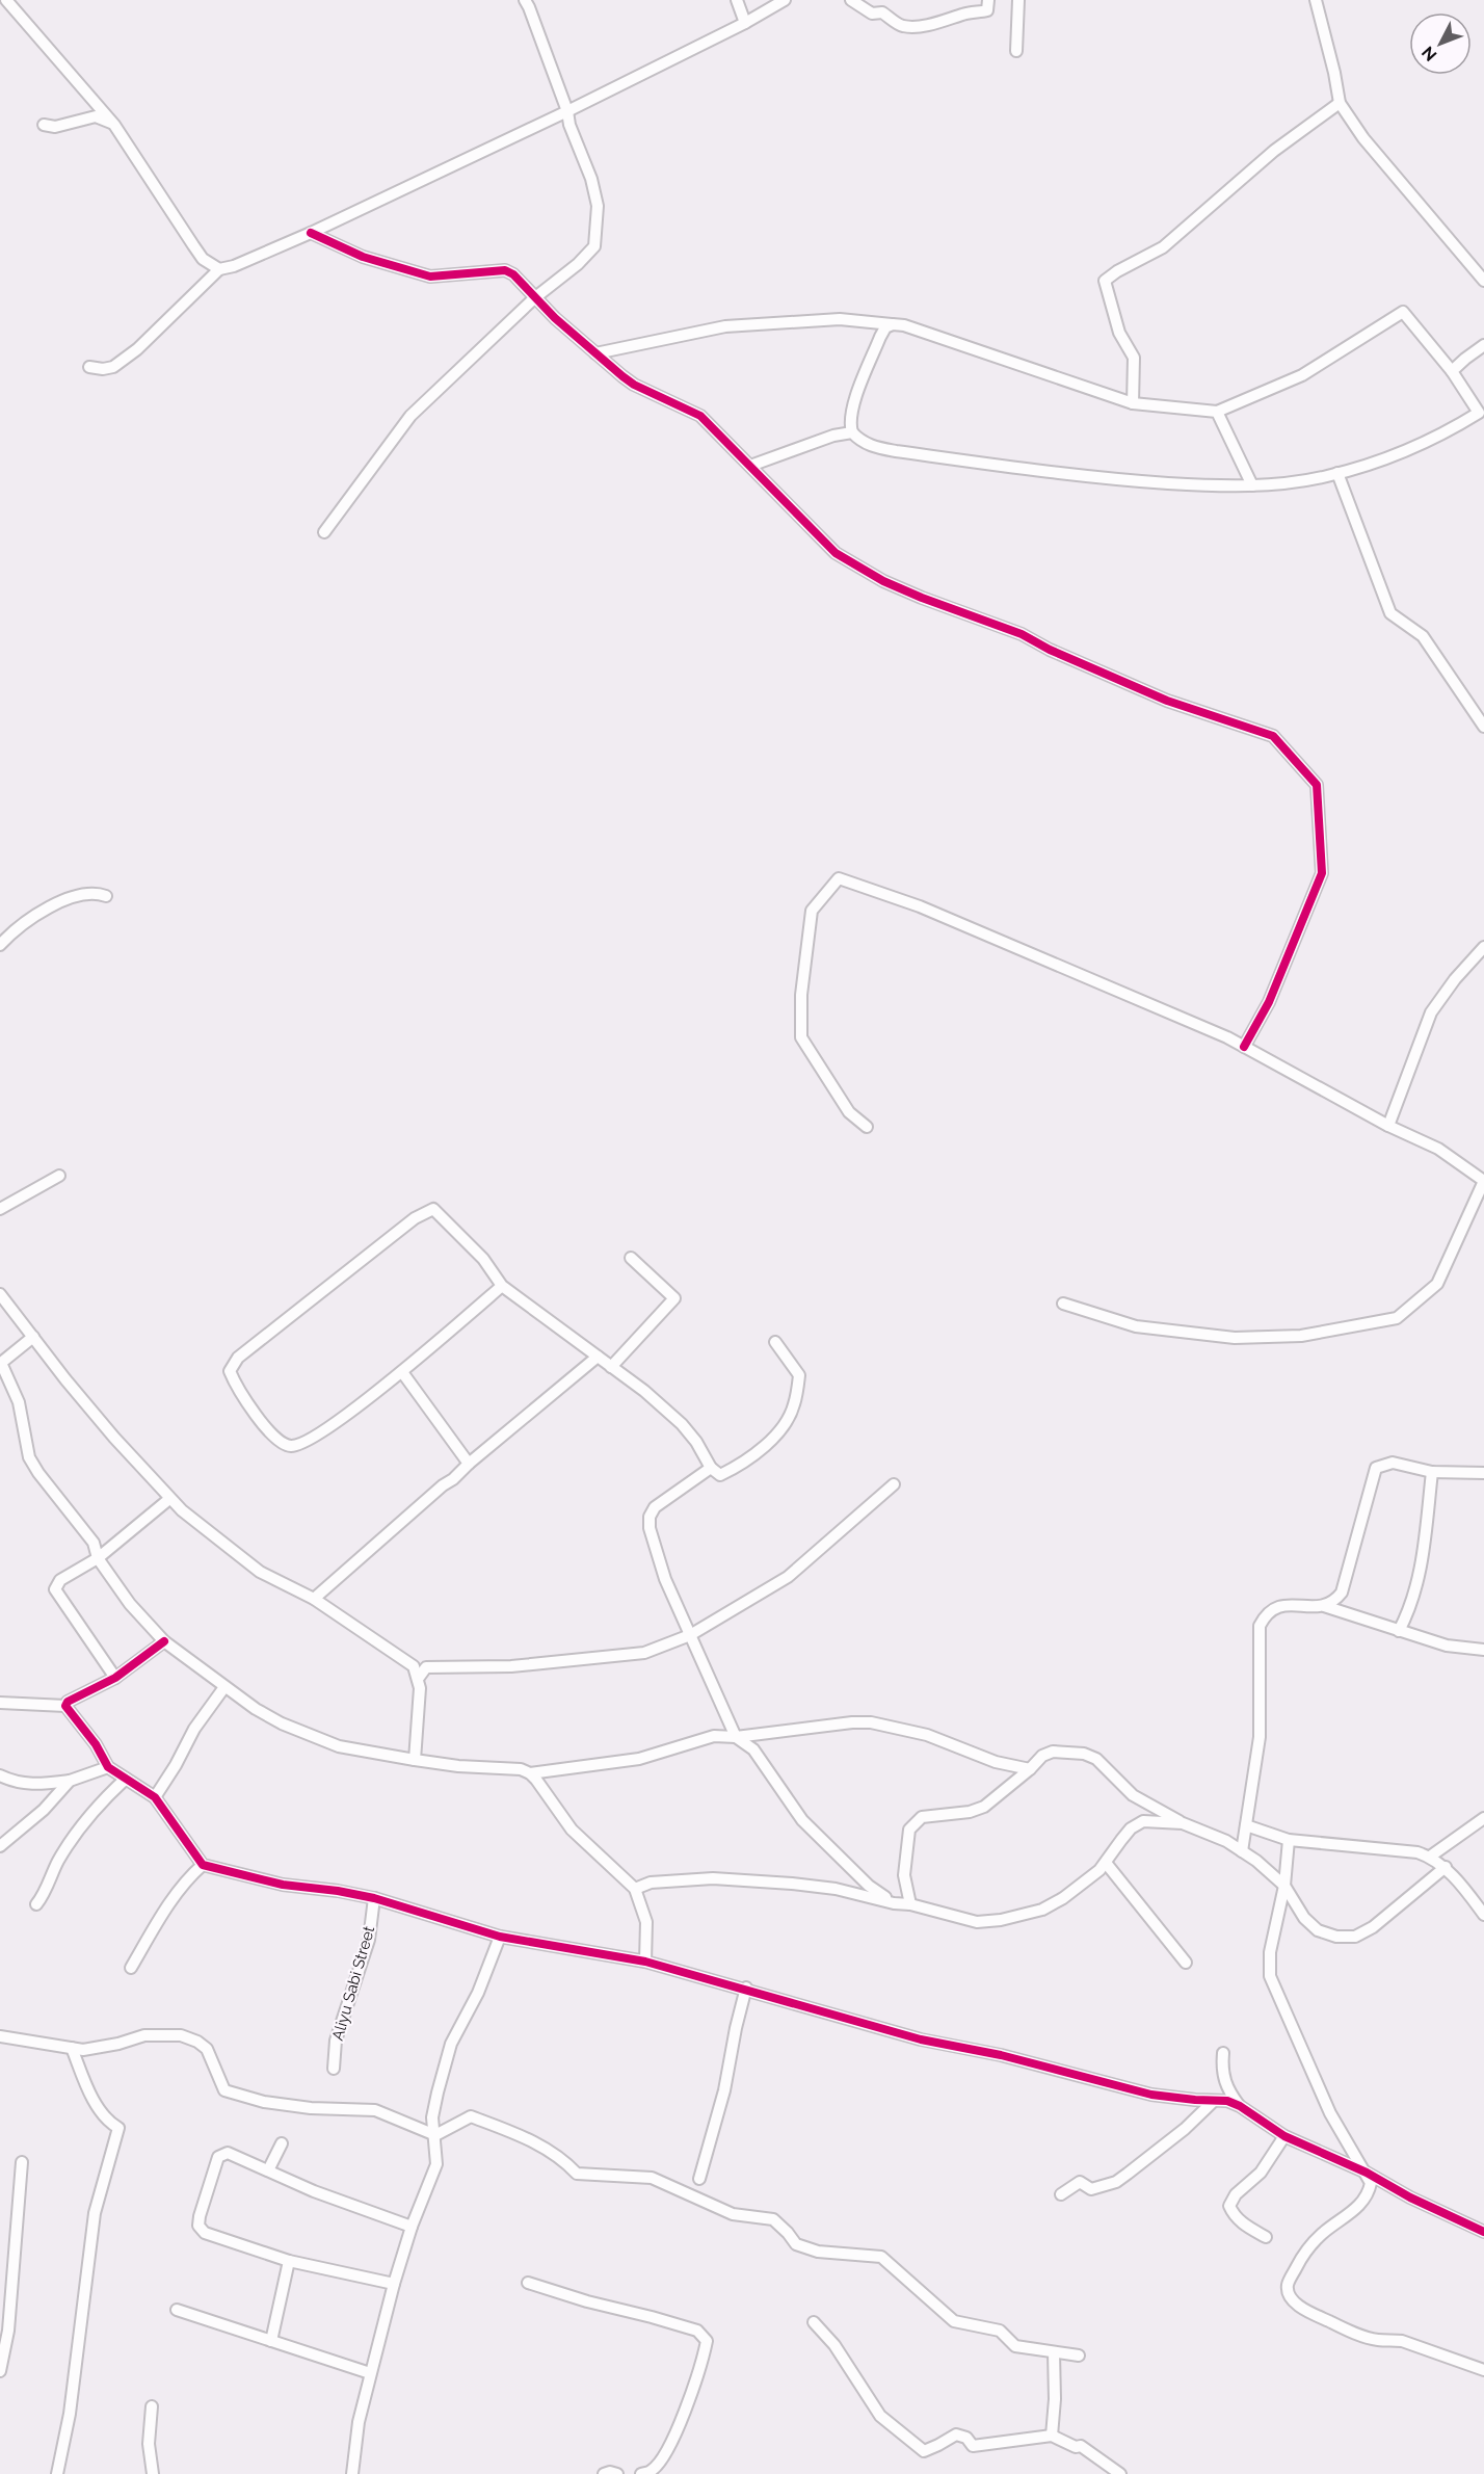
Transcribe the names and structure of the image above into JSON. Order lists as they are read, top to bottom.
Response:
{
  "streets": {
    "street": ["Aliyu Sabi Street"]
  },
  "north": "bottom left"
}
